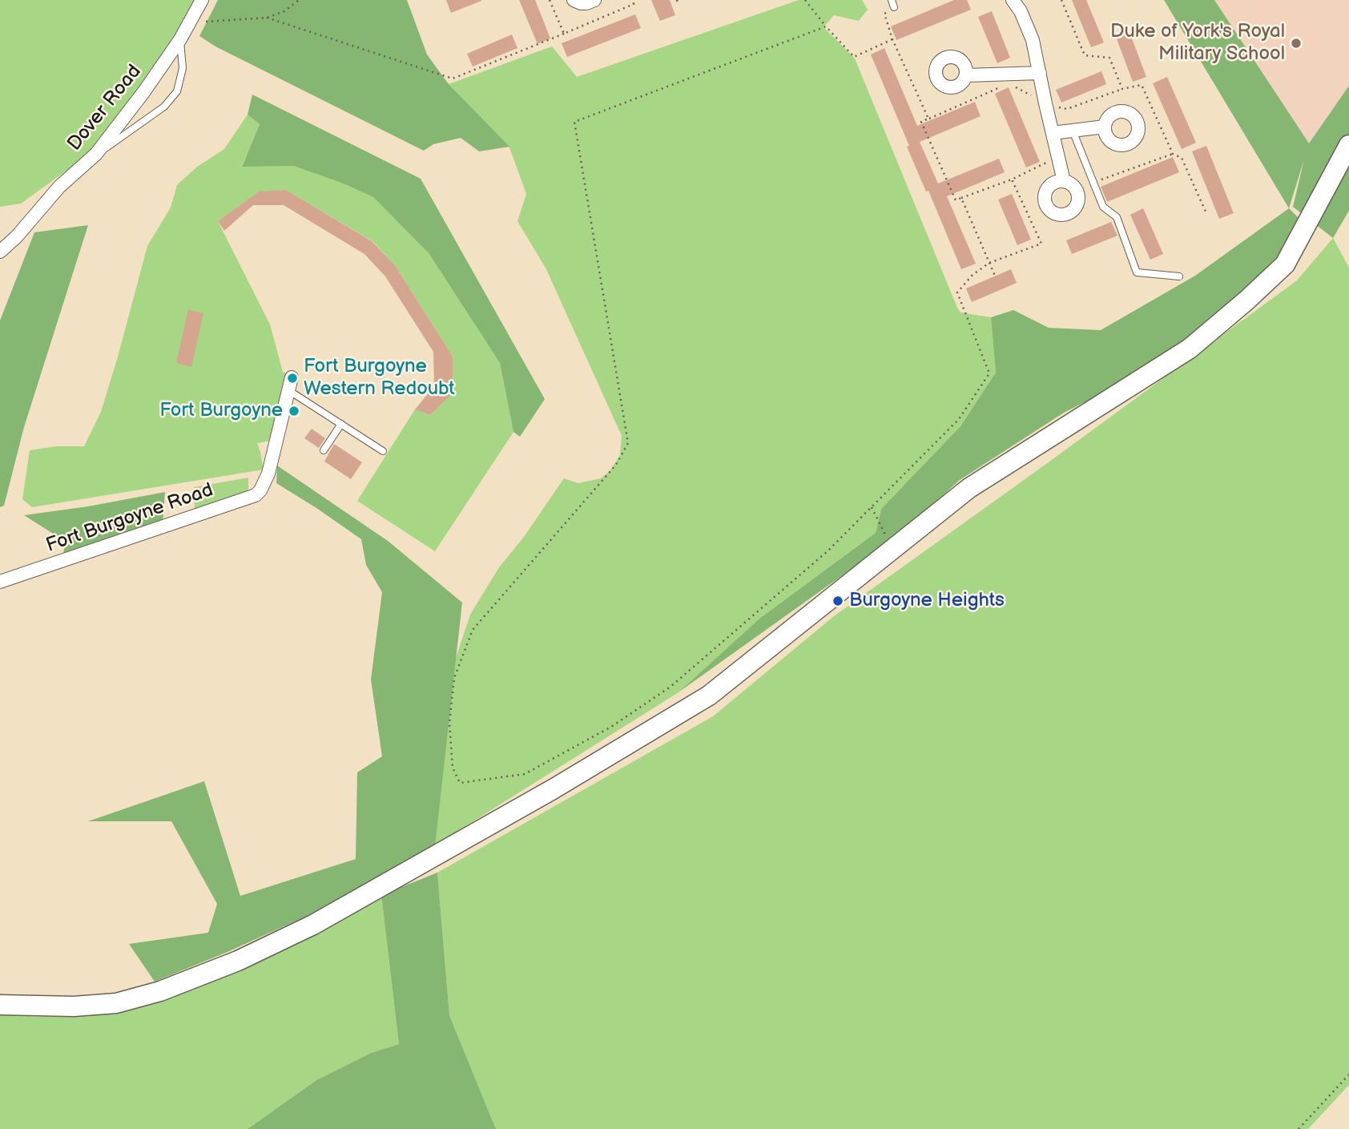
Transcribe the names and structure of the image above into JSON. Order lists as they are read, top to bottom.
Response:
{
  "streets": {
    "street": ["Dover Road", "Fort Burgoyne Road"]
  },
  "places": [
    "Duke of York's Royal Military School",
    "Fort Burgoyne Western Redoubt",
    "Fort Burgoyne",
    "Burgoyne Heights"
  ]
}
